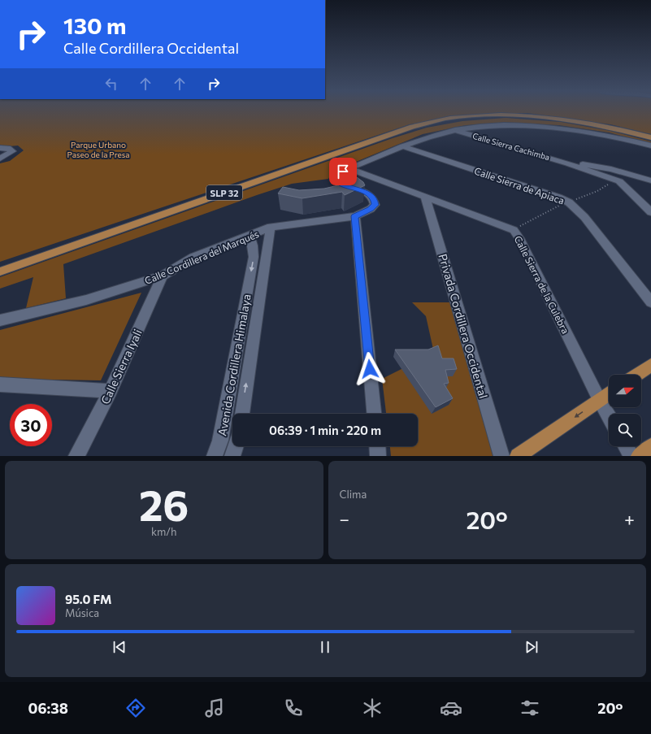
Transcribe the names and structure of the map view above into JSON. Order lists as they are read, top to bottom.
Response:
{
  "streets": {
    "main road": ["SLP 32"],
    "street": [
      "Calle Sierra Cachimba",
      "Calle Sierra de Apiaca",
      "Calle Cordillera del Marqués",
      "Calle Sierra de la Culebra",
      "Privada Cordillera Occidental",
      "Avenida Cordillera Himalaya",
      "Calle Sierra Iyali"
    ]
  },
  "crossings": [
    ["Calle Cordillera del Marqués", "Calle Sierra de la Culebra"],
    ["Calle Cordillera del Marqués", "Avenida Cordillera Himalaya"],
    ["Calle Cordillera del Marqués", "Calle Sierra Iyali"],
    ["Calle Sierra de la Culebra", "Privada Cordillera Occidental"]
  ],
  "parks": ["Parque Urbano Paseo de la Presa"],
  "north": "right",
  "page": {
    "turn": ["130 m", "Calle Cordillera Occidental"],
    "limit": "30",
    "trip": "06:39 · 1 min · 220 m",
    "tile": [
      ["26", "km/h"],
      "Clima"
    ],
    "heat": ["−", "20°", "+"],
    "song": ["95.0 FM", "Música"],
    "tabs": ["06:38", "20°"]
  }
}
